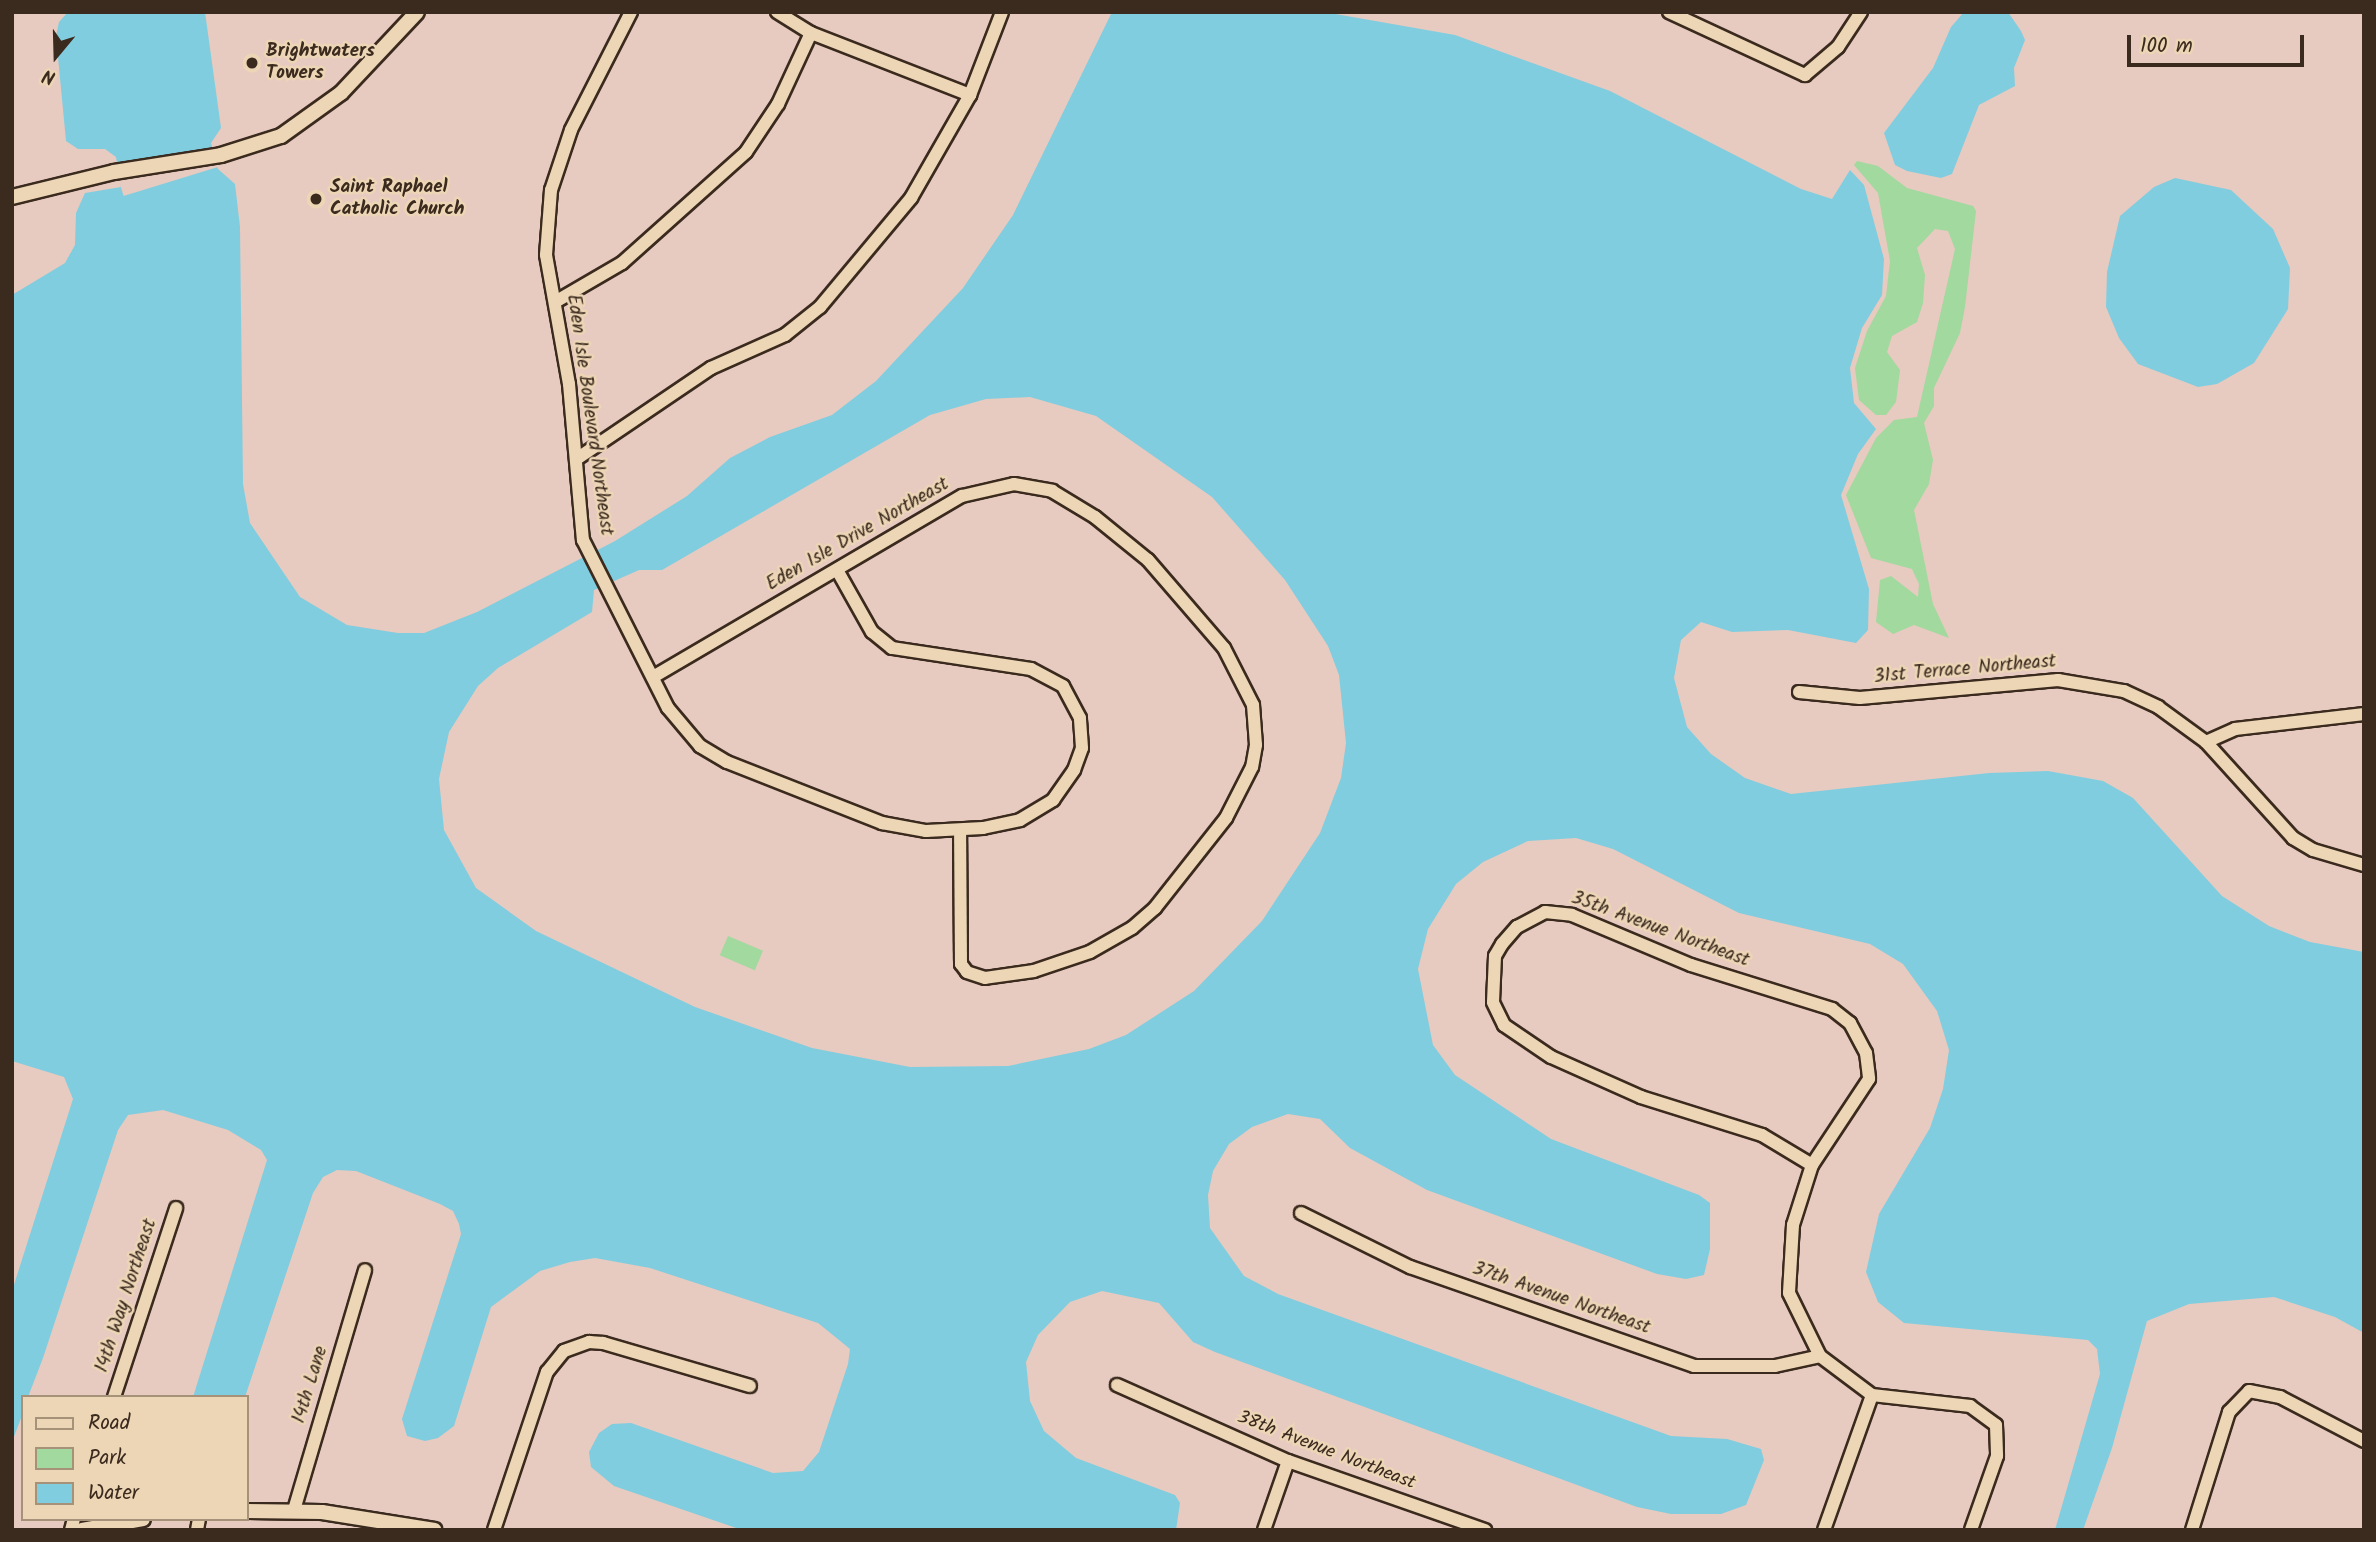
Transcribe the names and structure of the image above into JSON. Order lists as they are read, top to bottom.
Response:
{
  "streets": {
    "street": [
      "Eden Isle Boulevard Northeast",
      "Eden Isle Drive Northeast",
      "31st Terrace Northeast",
      "35th Avenue Northeast",
      "14th Way Northeast",
      "37th Avenue Northeast",
      "14th Lane",
      "38th Avenue Northeast"
    ]
  },
  "crossings": [
    ["Eden Isle Boulevard Northeast", "Eden Isle Drive Northeast"]
  ],
  "places": ["Brightwaters Towers", "Saint Raphael Catholic Church"],
  "legend": ["Road", "Park", "Water"],
  "scale_bar": "100 m",
  "north": "bottom"
}
